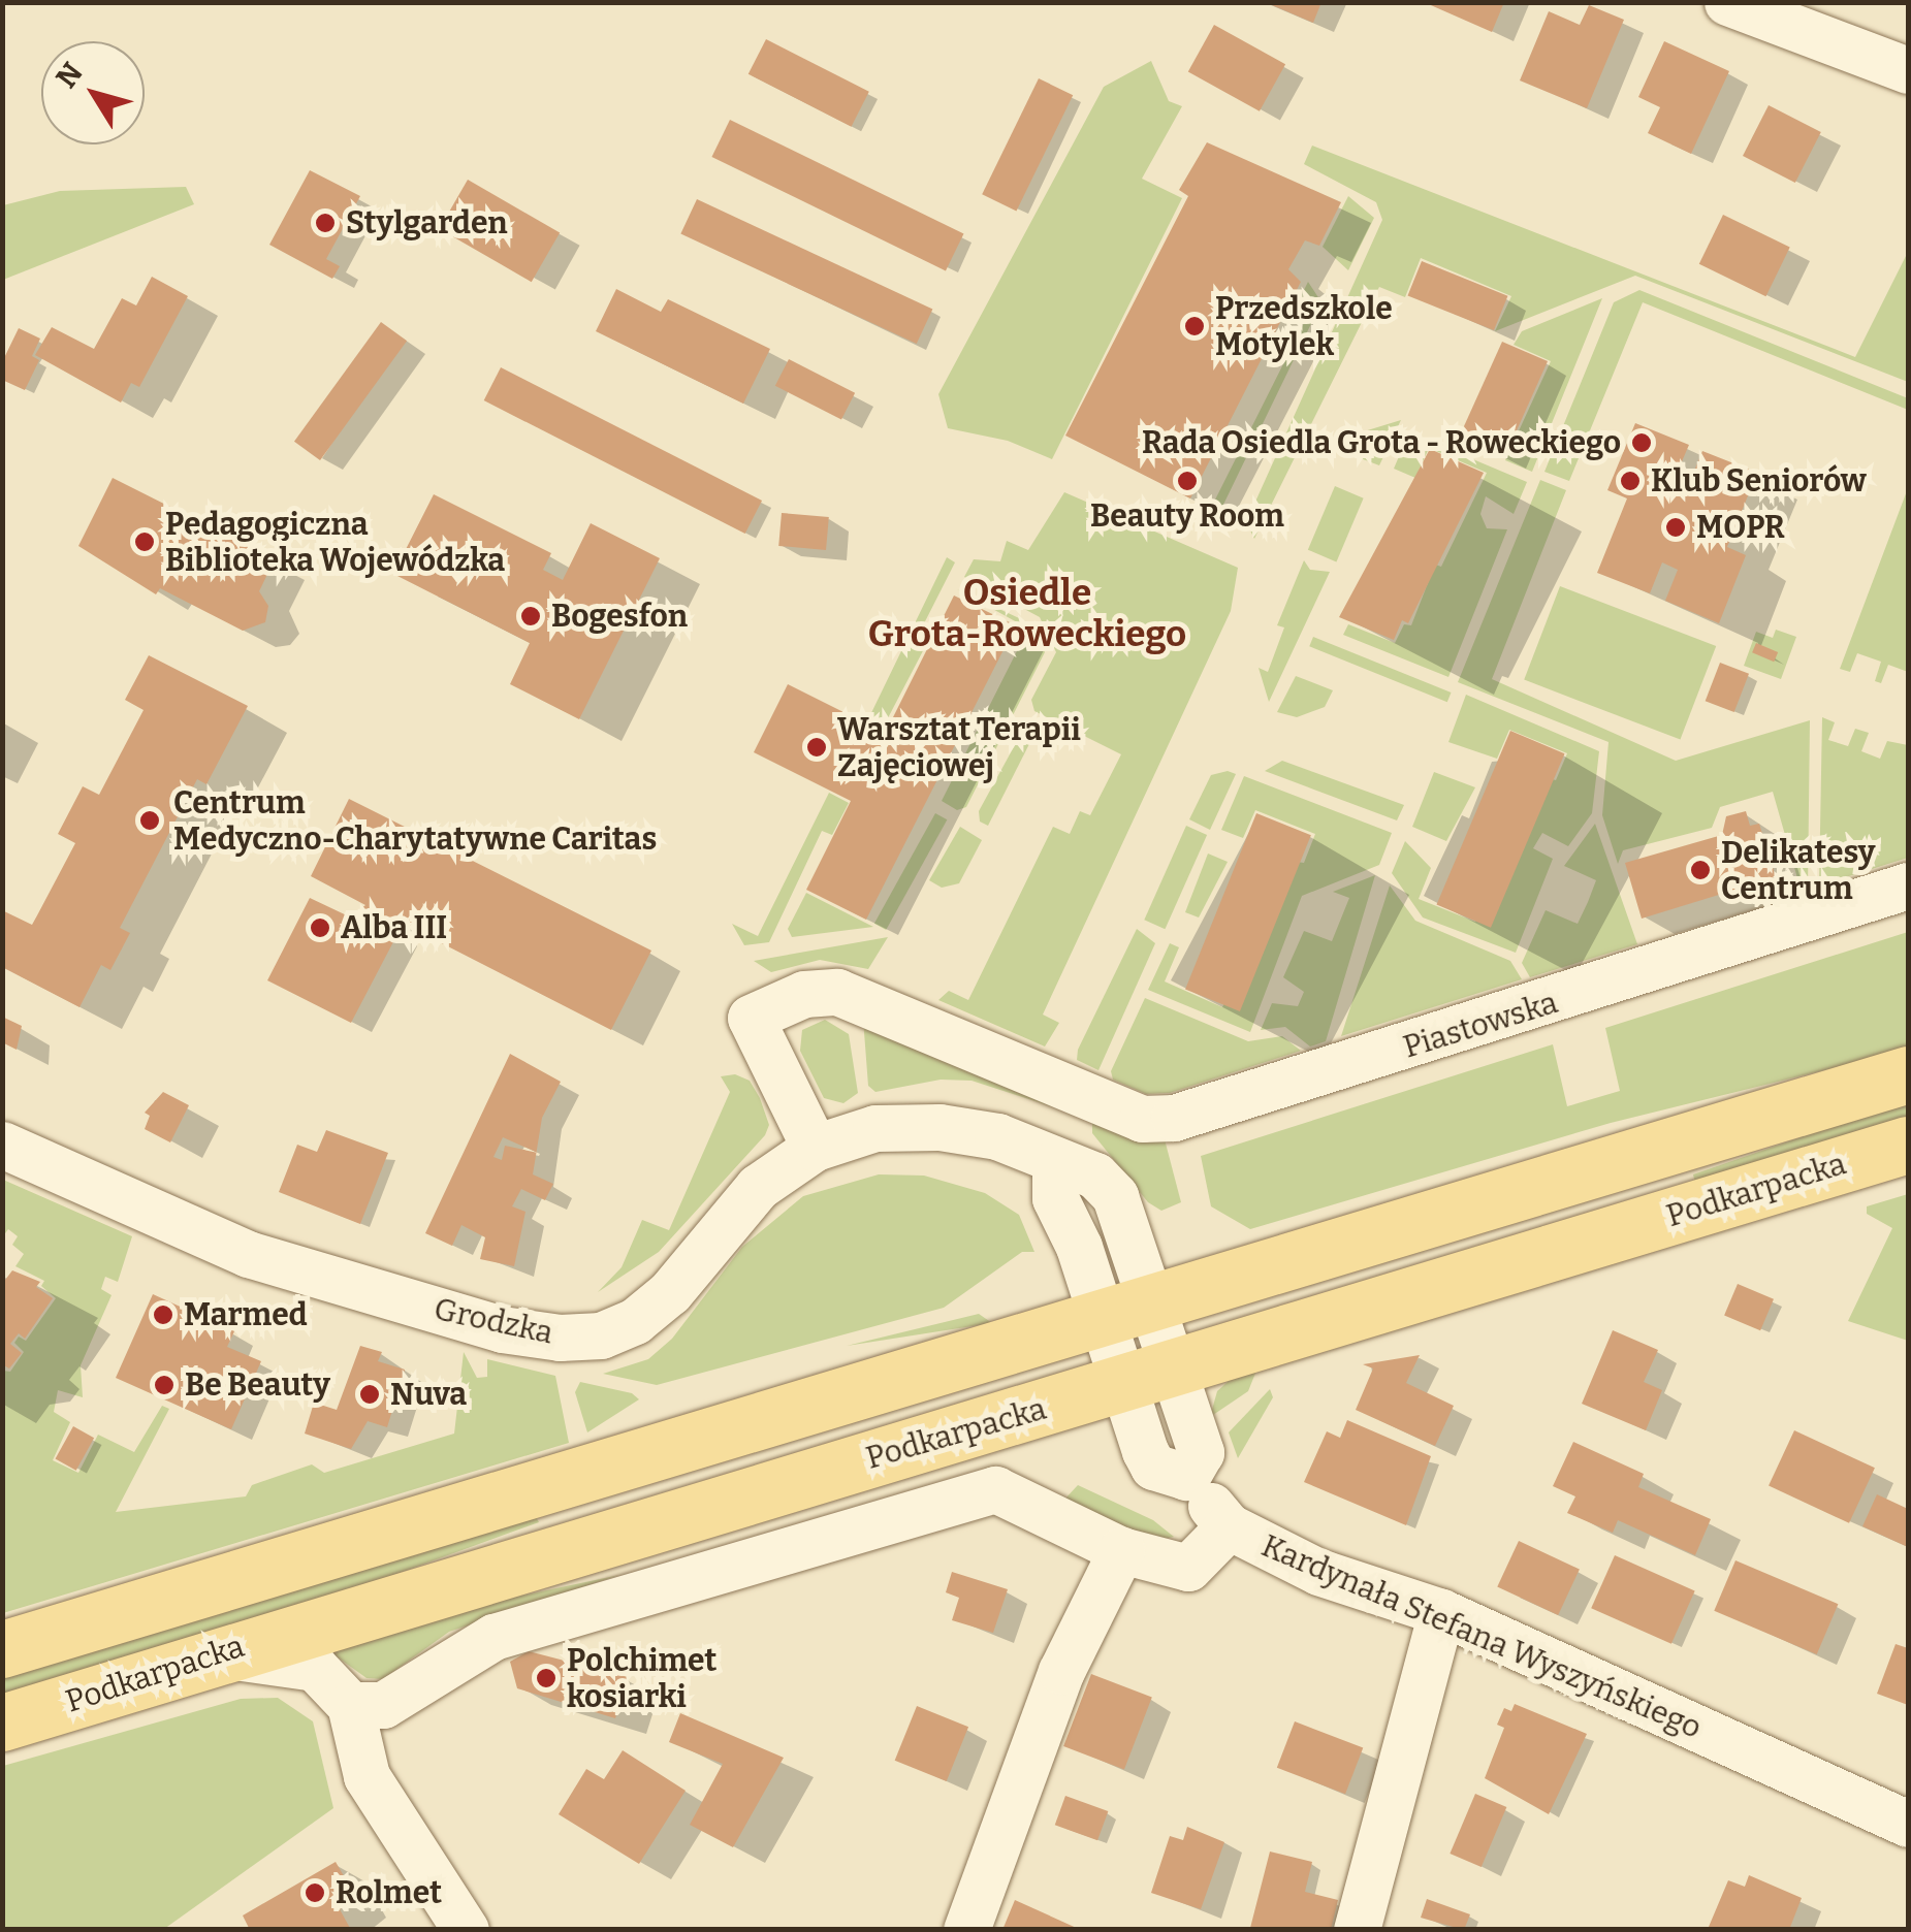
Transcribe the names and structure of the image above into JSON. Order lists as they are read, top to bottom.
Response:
{
  "streets": {
    "main road": ["Podkarpacka"],
    "street": ["Piastowska", "Grodzka", "Kardynała Stefana Wyszyńskiego"]
  },
  "crossings": [
    ["Piastowska", "Grodzka"],
    ["Podkarpacka", "Grodzka"],
    ["Podkarpacka", "Kardynała Stefana Wyszyńskiego"],
    ["Grodzka", "Kardynała Stefana Wyszyńskiego"]
  ],
  "districts": ["Osiedle Grota-Roweckiego"],
  "places": [
    "Stylgarden",
    "Przedszkole Motylek",
    "Rada Osiedla Grota - Roweckiego",
    "Beauty Room",
    "Klub Seniorów",
    "MOPR",
    "Pedagogiczna Biblioteka Wojewódzka",
    "Bogesfon",
    "Warsztat Terapii Zajęciowej",
    "Centrum Medyczno-Charytatywne Caritas",
    "Delikatesy Centrum",
    "Alba III",
    "Marmed",
    "Be Beauty",
    "Nuva",
    "Polchimet kosiarki",
    "Rolmet"
  ],
  "north": "top left"
}
